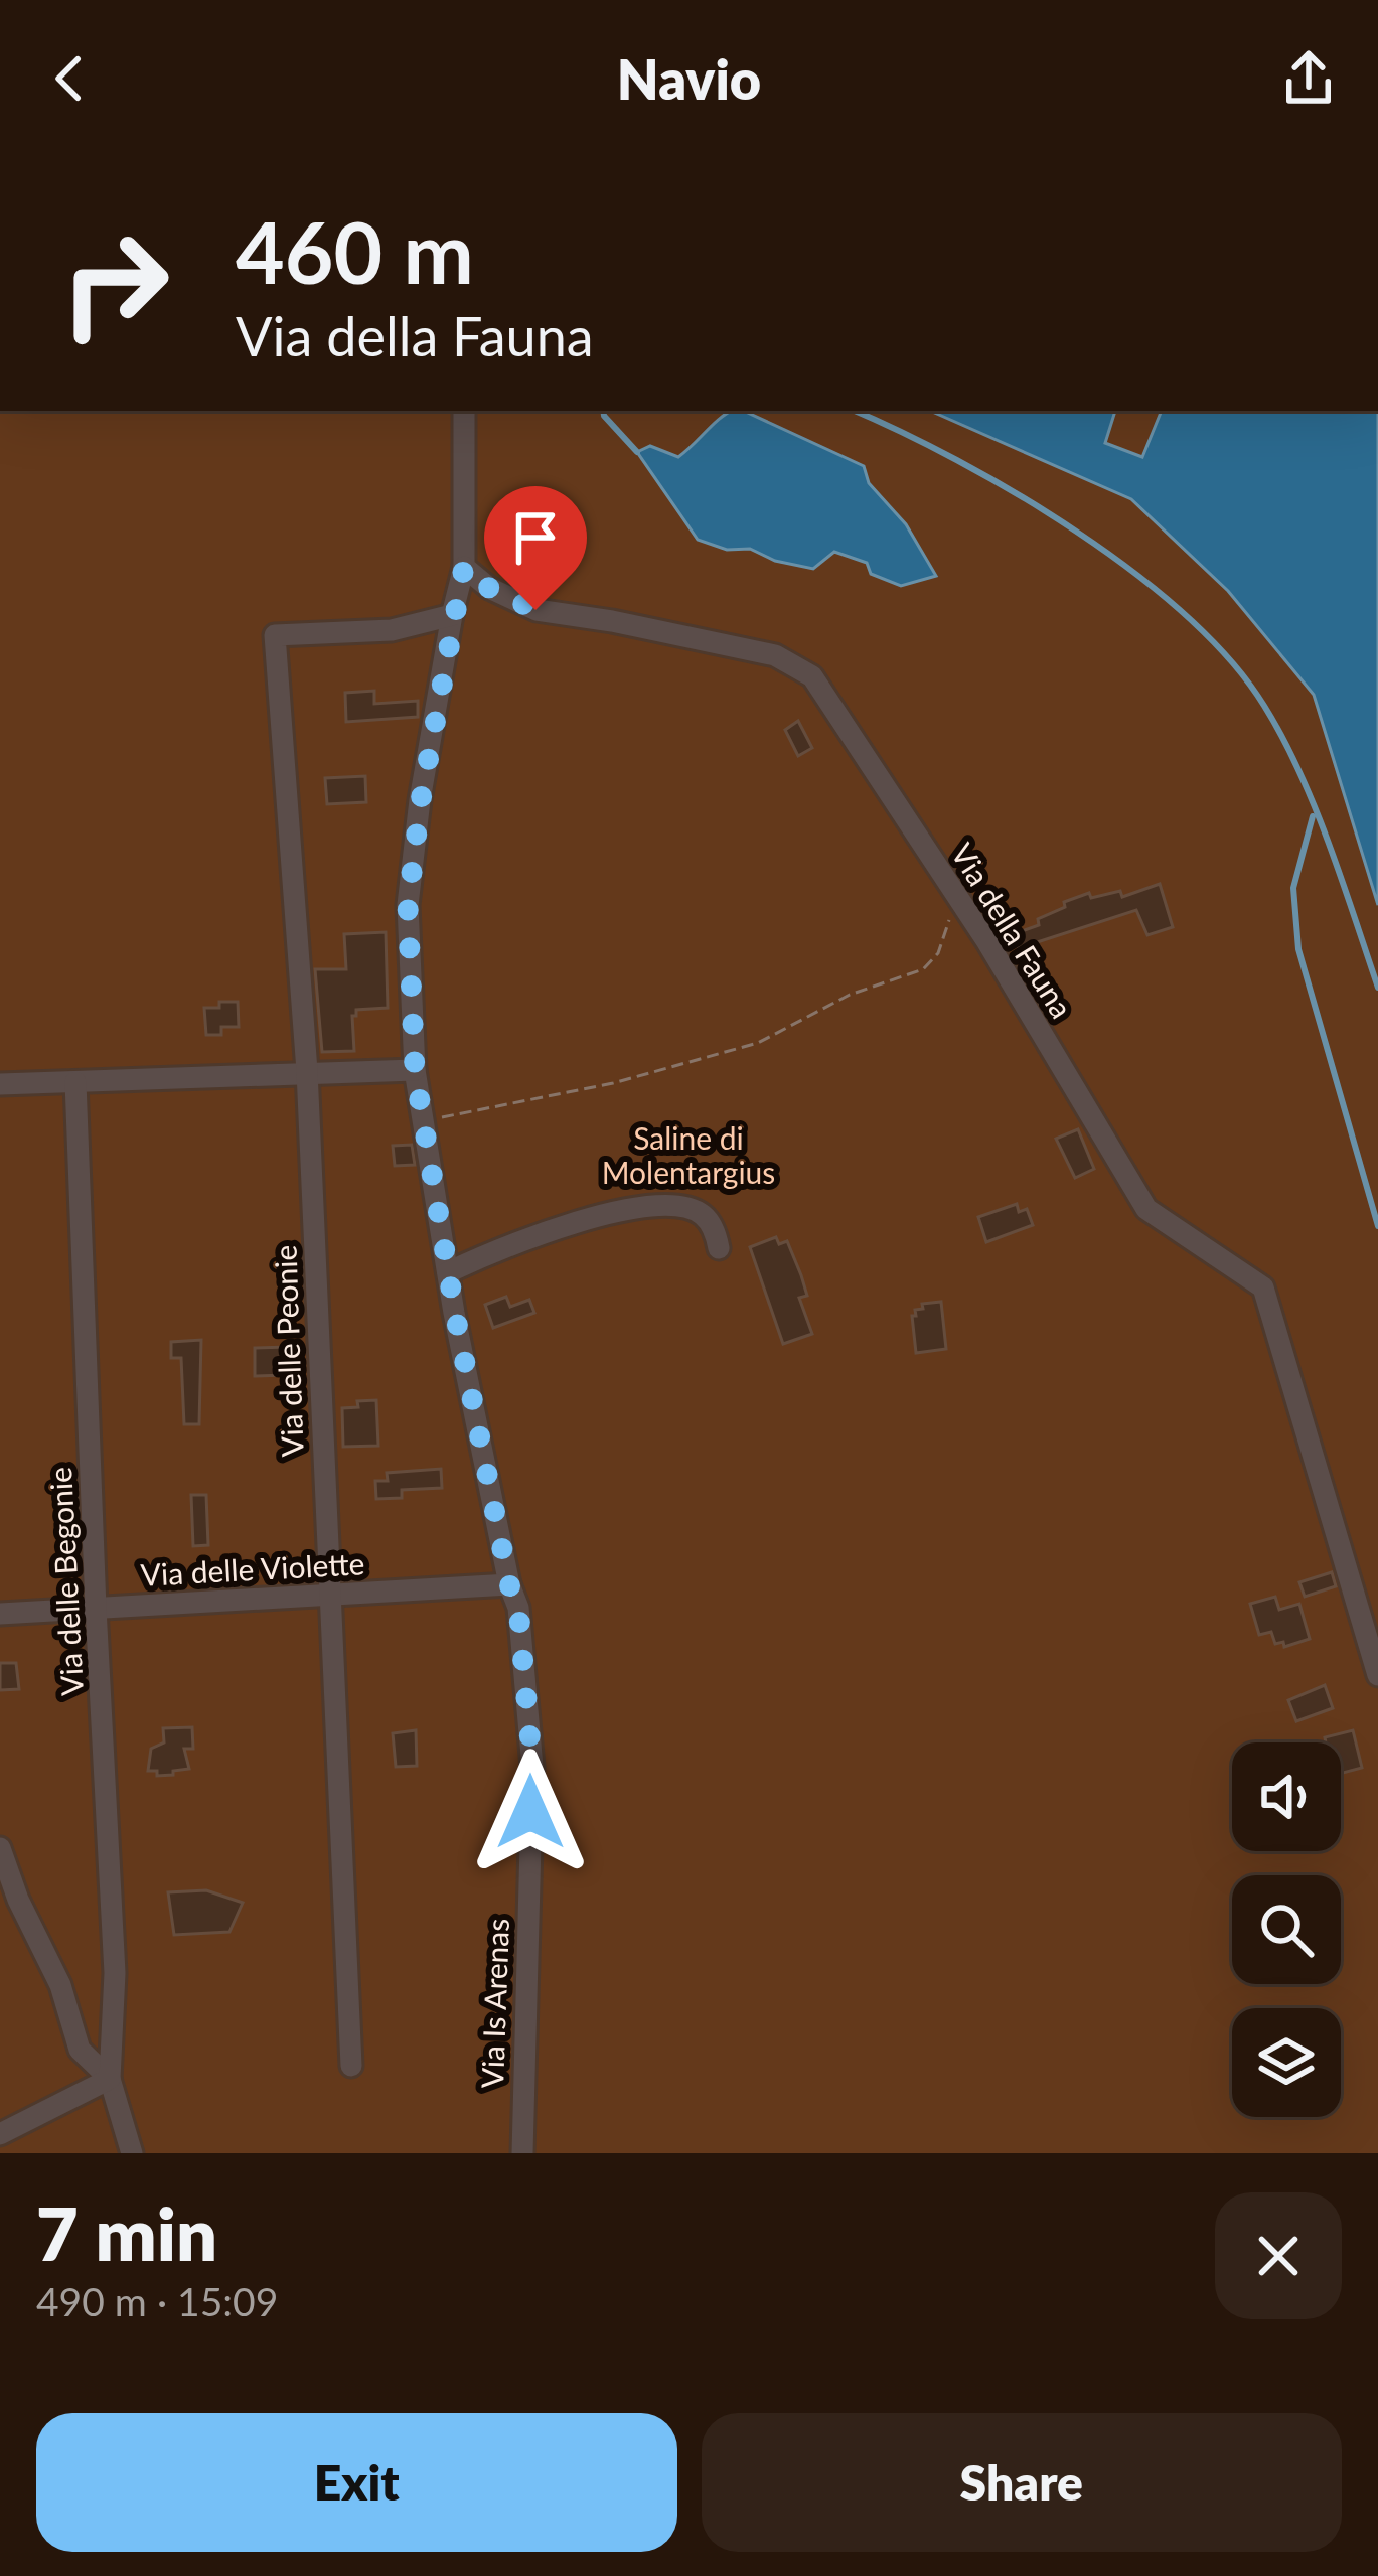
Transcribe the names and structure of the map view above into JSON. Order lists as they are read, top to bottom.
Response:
{
  "streets": {
    "street": [
      "Via della Fauna",
      "Via delle Peonie",
      "Via delle Violette",
      "Via delle Begonie",
      "Via Is Arenas"
    ]
  },
  "crossings": [
    ["Via della Fauna", "Via Is Arenas"],
    ["Via delle Peonie", "Via delle Violette"],
    ["Via delle Peonie", "Via Is Arenas"],
    ["Via delle Violette", "Via delle Begonie"],
    ["Via delle Violette", "Via Is Arenas"]
  ],
  "parks": ["Saline di Molentargius"],
  "page": {
    "header": "Navio",
    "turn": ["460 m", "Via della Fauna"],
    "heading": ["7 min", "490 m · 15:09"],
    "buttons": ["Exit", "Share"]
  }
}
